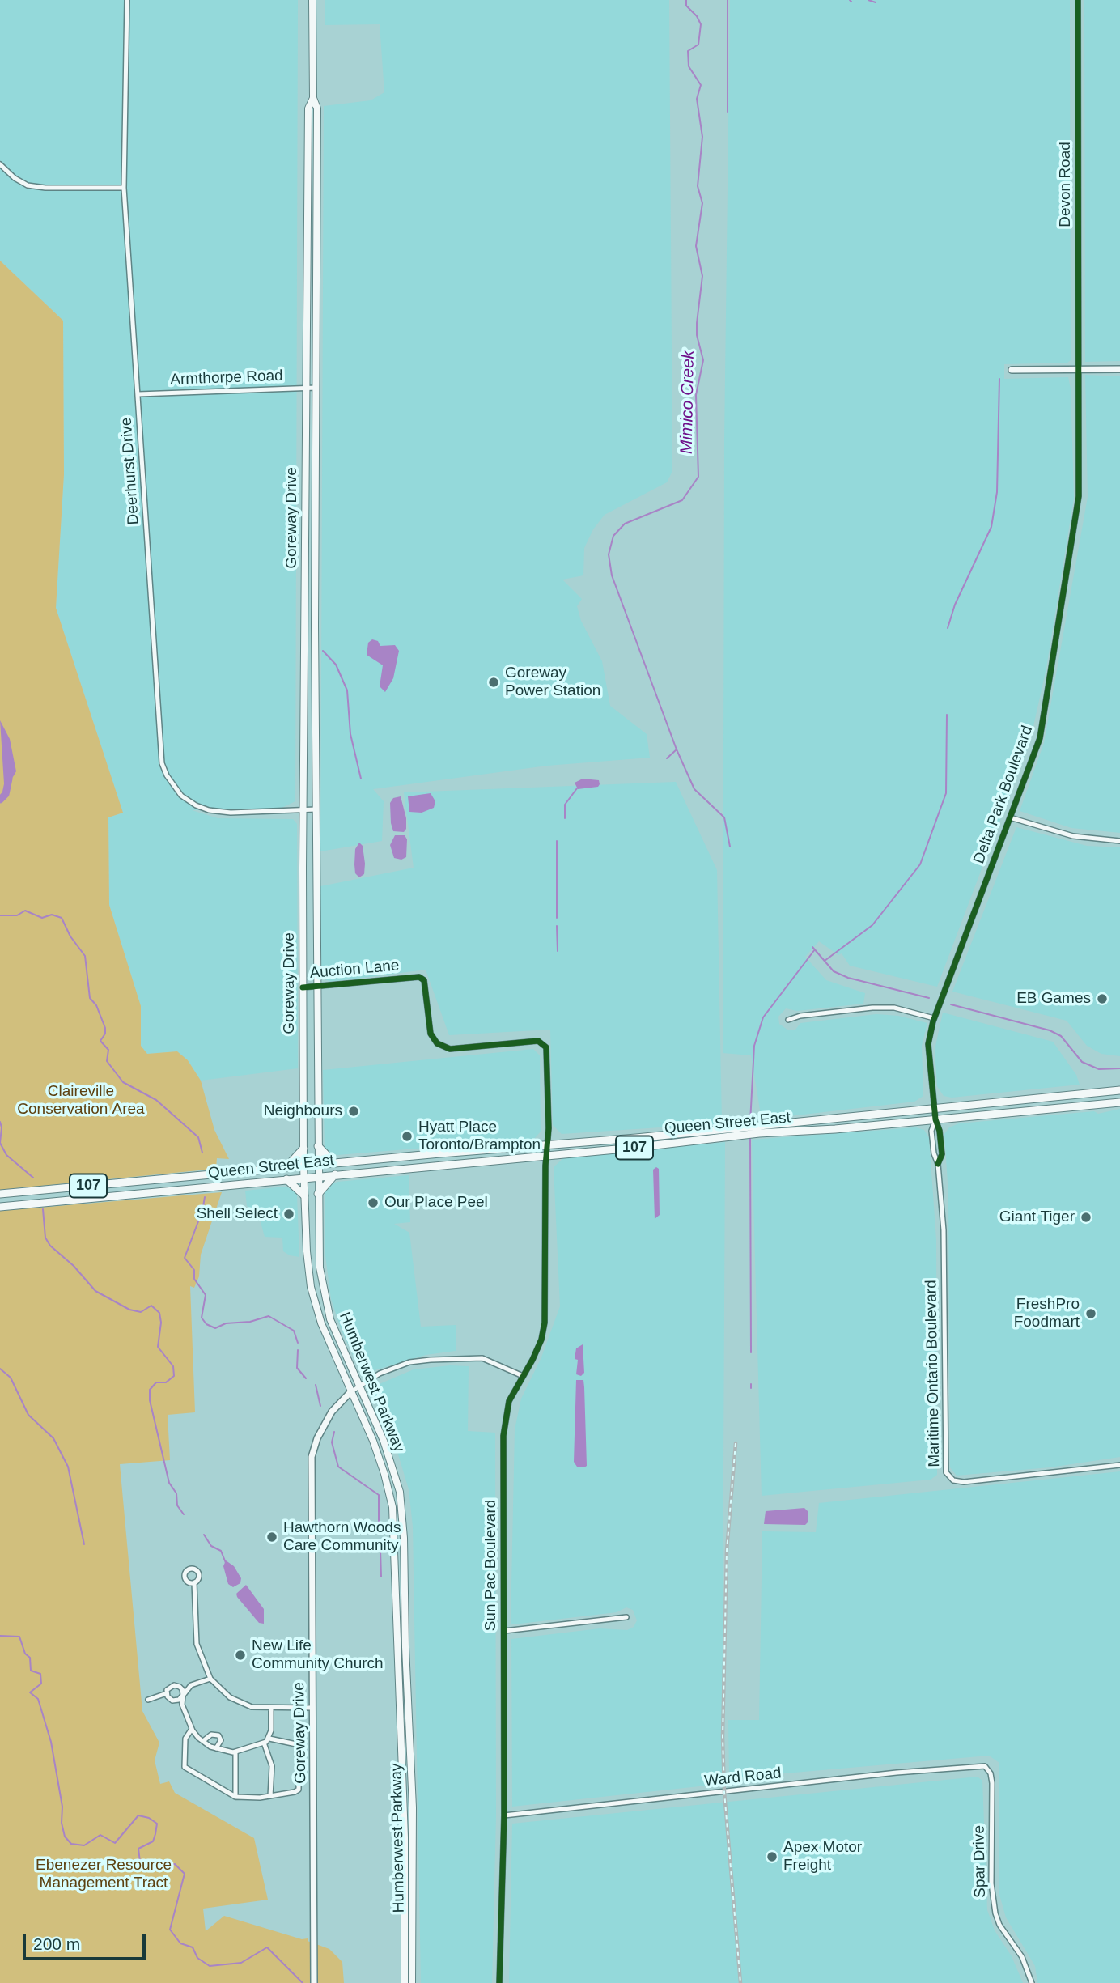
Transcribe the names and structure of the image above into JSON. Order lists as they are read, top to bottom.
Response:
{
  "streets": {
    "main road": [
      "Goreway Drive",
      "Queen Street East",
      "107",
      "Humberwest Parkway"
    ],
    "street": [
      "Devon Road",
      "Armthorpe Road",
      "Deerhurst Drive",
      "Delta Park Boulevard",
      "Auction Lane",
      "Maritime Ontario Boulevard",
      "Sun Pac Boulevard",
      "Ward Road",
      "Spar Drive"
    ]
  },
  "crossings": [
    ["Devon Road", "Delta Park Boulevard"],
    ["Armthorpe Road", "Deerhurst Drive"],
    ["Armthorpe Road", "Goreway Drive"],
    ["Deerhurst Drive", "Goreway Drive"],
    ["Goreway Drive", "Auction Lane"],
    ["Goreway Drive", "Queen Street East"],
    ["Goreway Drive", "Humberwest Parkway"],
    ["Delta Park Boulevard", "Queen Street East"],
    ["Delta Park Boulevard", "Maritime Ontario Boulevard"],
    ["Auction Lane", "Queen Street East"],
    ["Auction Lane", "Sun Pac Boulevard"],
    ["Queen Street East", "Maritime Ontario Boulevard"],
    ["Queen Street East", "Humberwest Parkway"],
    ["Queen Street East", "Sun Pac Boulevard"],
    ["Sun Pac Boulevard", "Ward Road"],
    ["Ward Road", "Spar Drive"]
  ],
  "water": ["Mimico Creek"],
  "parks": ["Claireville Conservation Area", "Ebenezer Resource Management Tract"],
  "places": [
    "Goreway Power Station",
    "EB Games",
    "Neighbours",
    "Hyatt Place Toronto/Brampton",
    "Our Place Peel",
    "Shell Select",
    "Giant Tiger",
    "FreshPro Foodmart",
    "Hawthorn Woods Care Community",
    "New Life Community Church",
    "Apex Motor Freight"
  ],
  "scale_bar": "200 m"
}
